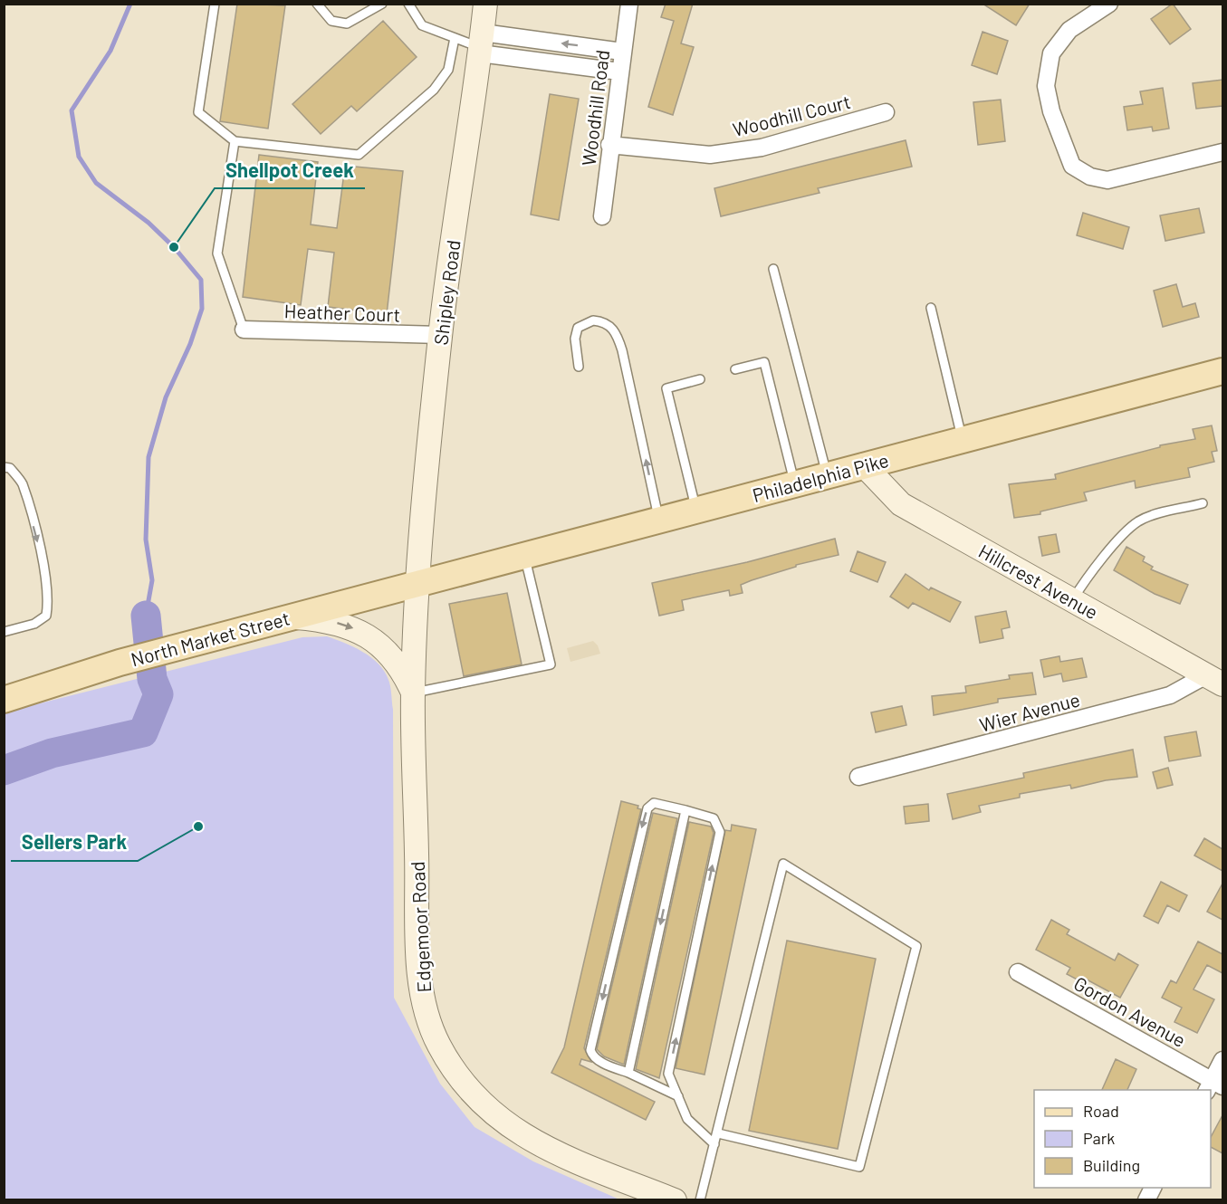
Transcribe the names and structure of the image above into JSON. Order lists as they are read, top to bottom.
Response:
{
  "streets": {
    "main road": [
      "Shipley Road",
      "Philadelphia Pike",
      "Hillcrest Avenue",
      "North Market Street",
      "Edgemoor Road"
    ],
    "street": [
      "Woodhill Road",
      "Woodhill Court",
      "Heather Court",
      "Wier Avenue",
      "Gordon Avenue"
    ]
  },
  "crossings": [
    ["Woodhill Road", "Woodhill Court"],
    ["Shipley Road", "Heather Court"],
    ["Shipley Road", "Philadelphia Pike"],
    ["Shipley Road", "North Market Street"],
    ["Shipley Road", "Edgemoor Road"],
    ["Philadelphia Pike", "Hillcrest Avenue"],
    ["Philadelphia Pike", "North Market Street"],
    ["Philadelphia Pike", "Edgemoor Road"],
    ["Hillcrest Avenue", "Wier Avenue"],
    ["North Market Street", "Edgemoor Road"]
  ],
  "places": ["Shellpot Creek", "Sellers Park"],
  "legend": ["Road", "Park", "Building"]
}
